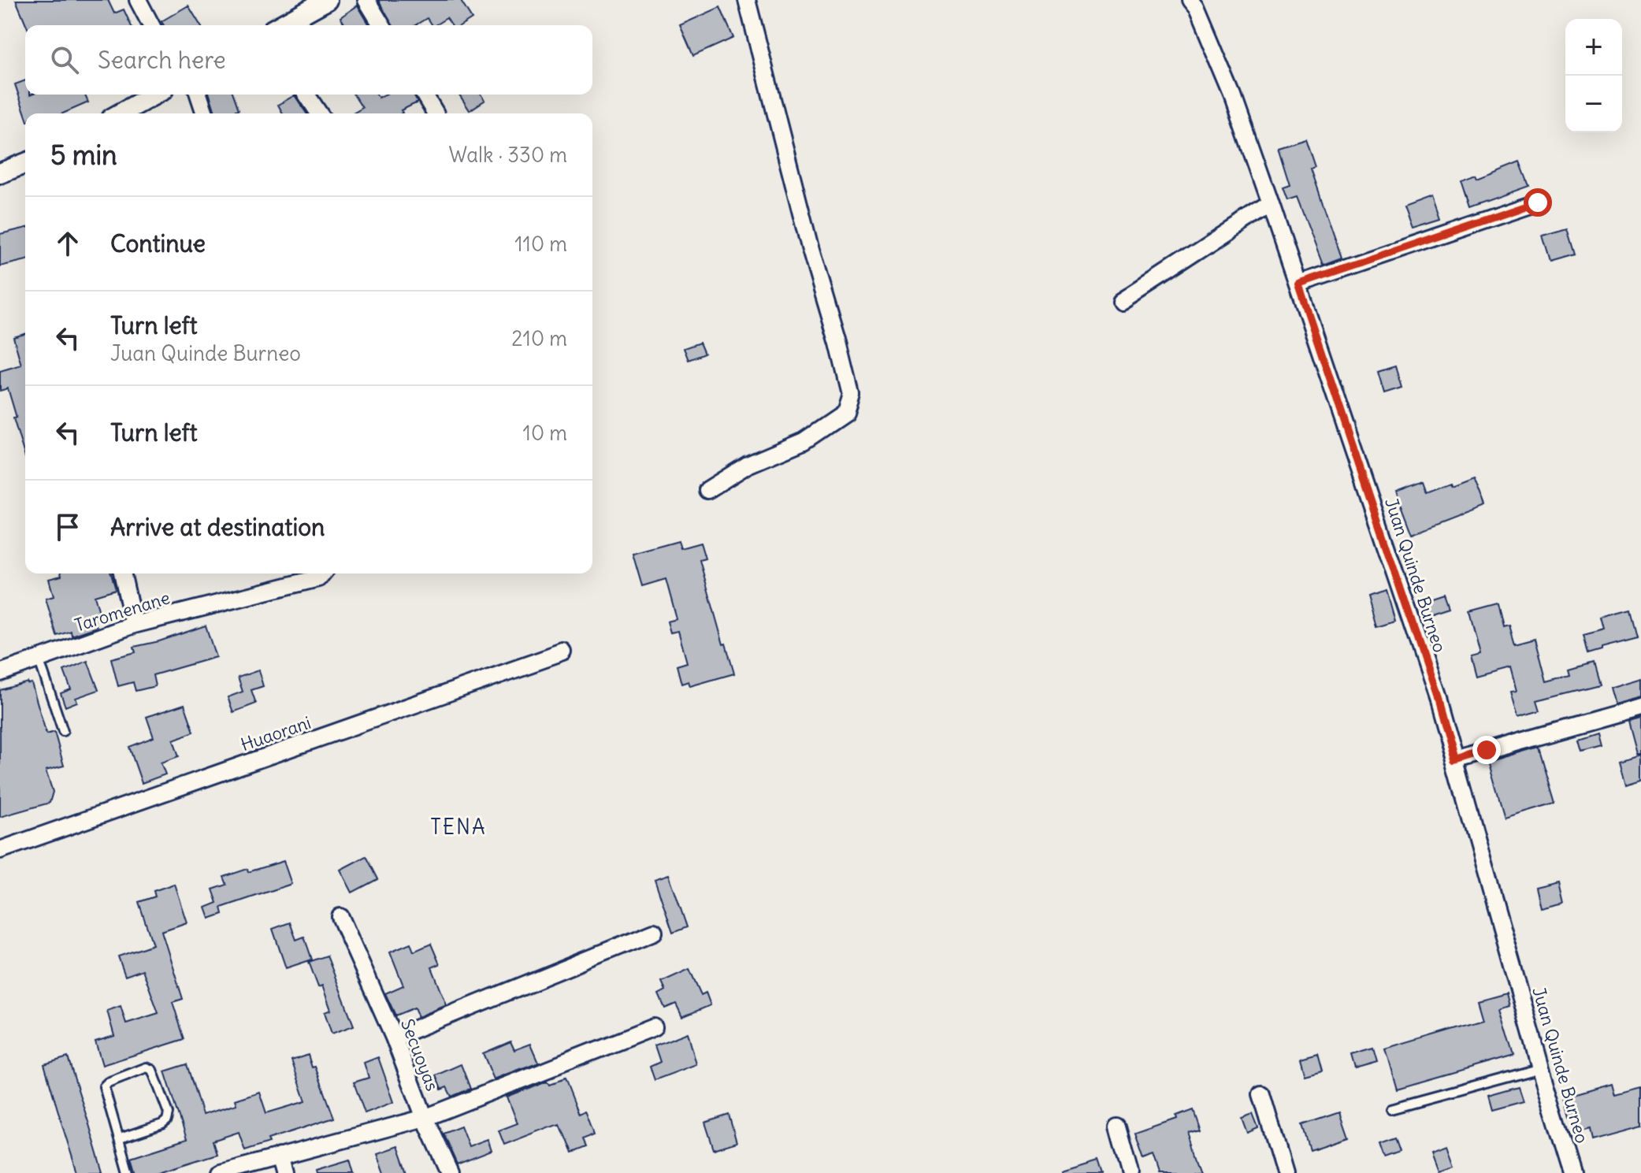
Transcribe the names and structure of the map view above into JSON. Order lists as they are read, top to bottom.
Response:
{
  "streets": {
    "street": [
      "Juan Quinde Burneo",
      "Taromenane",
      "Huaorani",
      "Secuoyas"
    ]
  },
  "districts": ["TENA"],
  "page": {
    "map_buttons": ["+", "−"],
    "search": "Search here",
    "heading": ["5 min", "Walk · 330 m"],
    "list": [
      ["Continue", "110 m"],
      ["Turn left", "Juan Quinde Burneo", "210 m"],
      ["Turn left", "10 m"],
      "Arrive at destination"
    ]
  }
}
